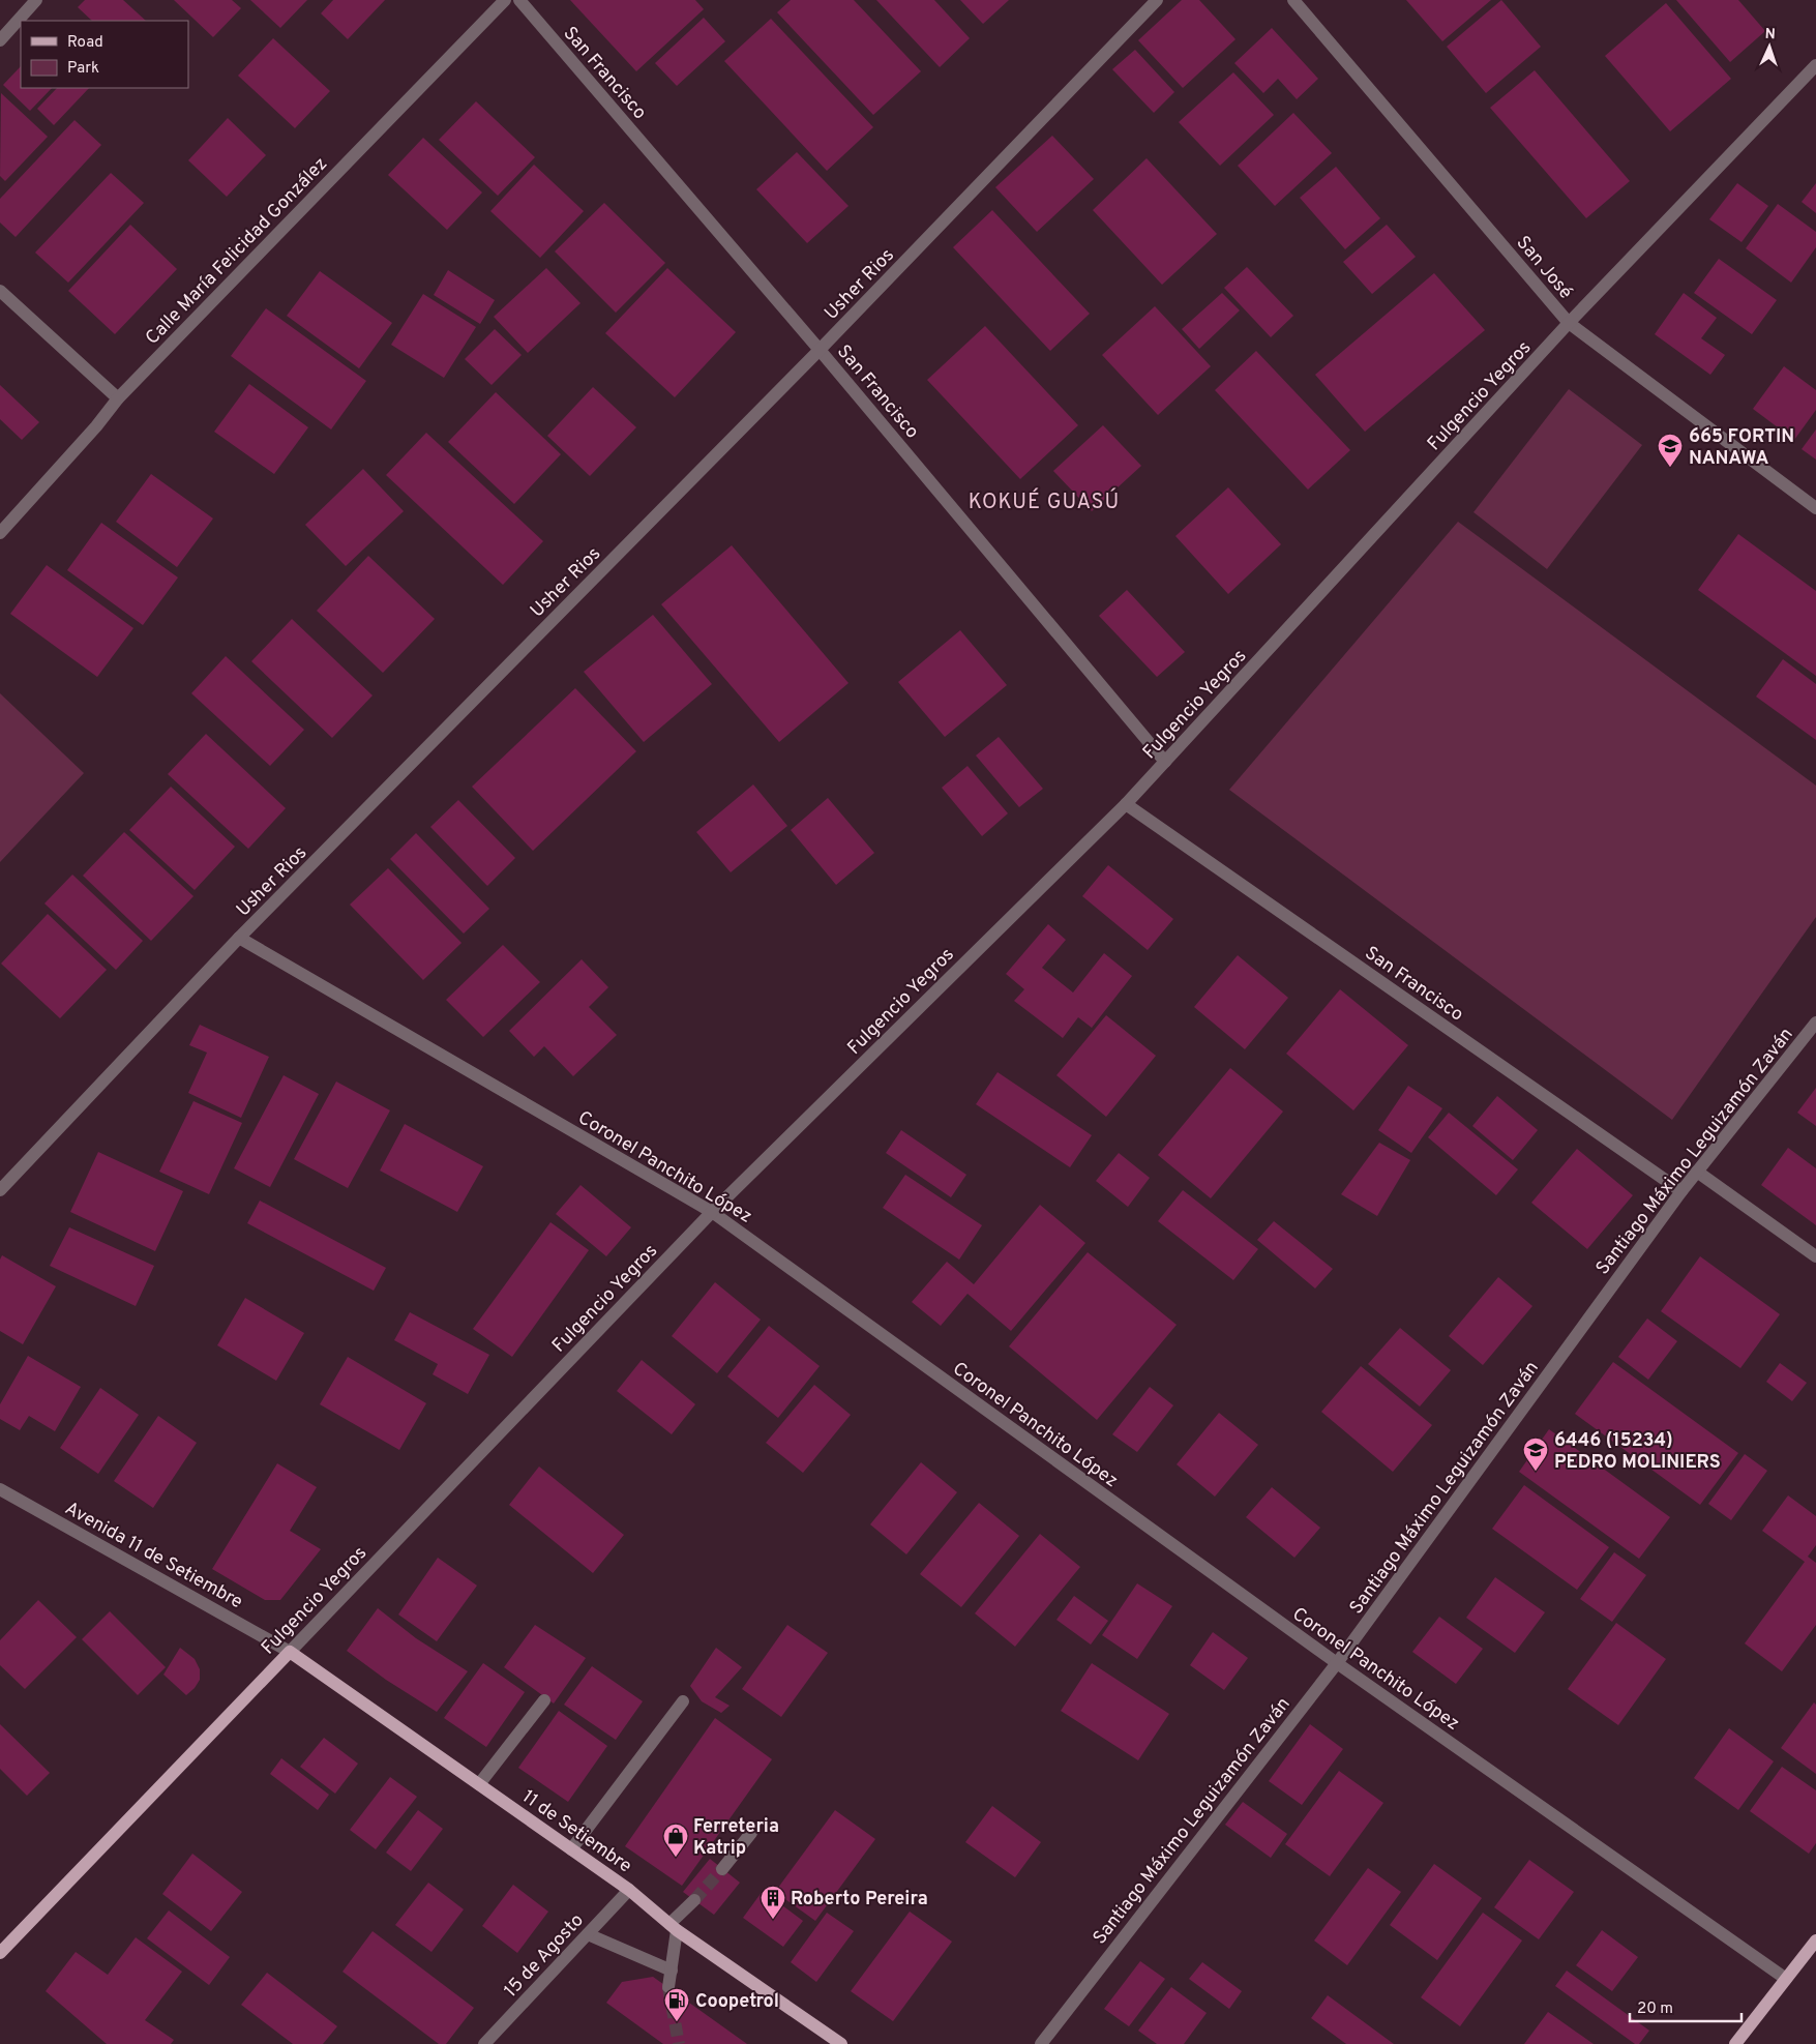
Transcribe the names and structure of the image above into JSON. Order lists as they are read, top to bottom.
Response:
{
  "streets": {
    "main road": ["Fulgencio Yegros", "11 de Setiembre"],
    "street": [
      "San Francisco",
      "Calle María Felicidad González",
      "San José",
      "Usher Rios",
      "Santiago Máximo Leguizamón Zaván",
      "Coronel Panchito López",
      "Avenida 11 de Setiembre",
      "15 de Agosto"
    ]
  },
  "crossings": [
    ["San Francisco", "Usher Rios"],
    ["San Francisco", "Fulgencio Yegros"],
    ["San Francisco", "Santiago Máximo Leguizamón Zaván"],
    ["San José", "Fulgencio Yegros"],
    ["Usher Rios", "Coronel Panchito López"],
    ["Fulgencio Yegros", "Coronel Panchito López"],
    ["Fulgencio Yegros", "Avenida 11 de Setiembre"],
    ["Fulgencio Yegros", "11 de Setiembre"],
    ["Santiago Máximo Leguizamón Zaván", "Coronel Panchito López"],
    ["Avenida 11 de Setiembre", "11 de Setiembre"],
    ["11 de Setiembre", "15 de Agosto"]
  ],
  "districts": ["KOKUÉ GUASÚ"],
  "places": {
    "school or university": ["665 FORTIN NANAWA", "6446 (15234) PEDRO MOLINIERS"],
    "shop": ["Ferreteria Katrip"],
    "building": ["Roberto Pereira"],
    "fuel station": ["Coopetrol"]
  },
  "legend": ["Road", "Park"],
  "scale_bar": "20 m",
  "north": "top"
}
